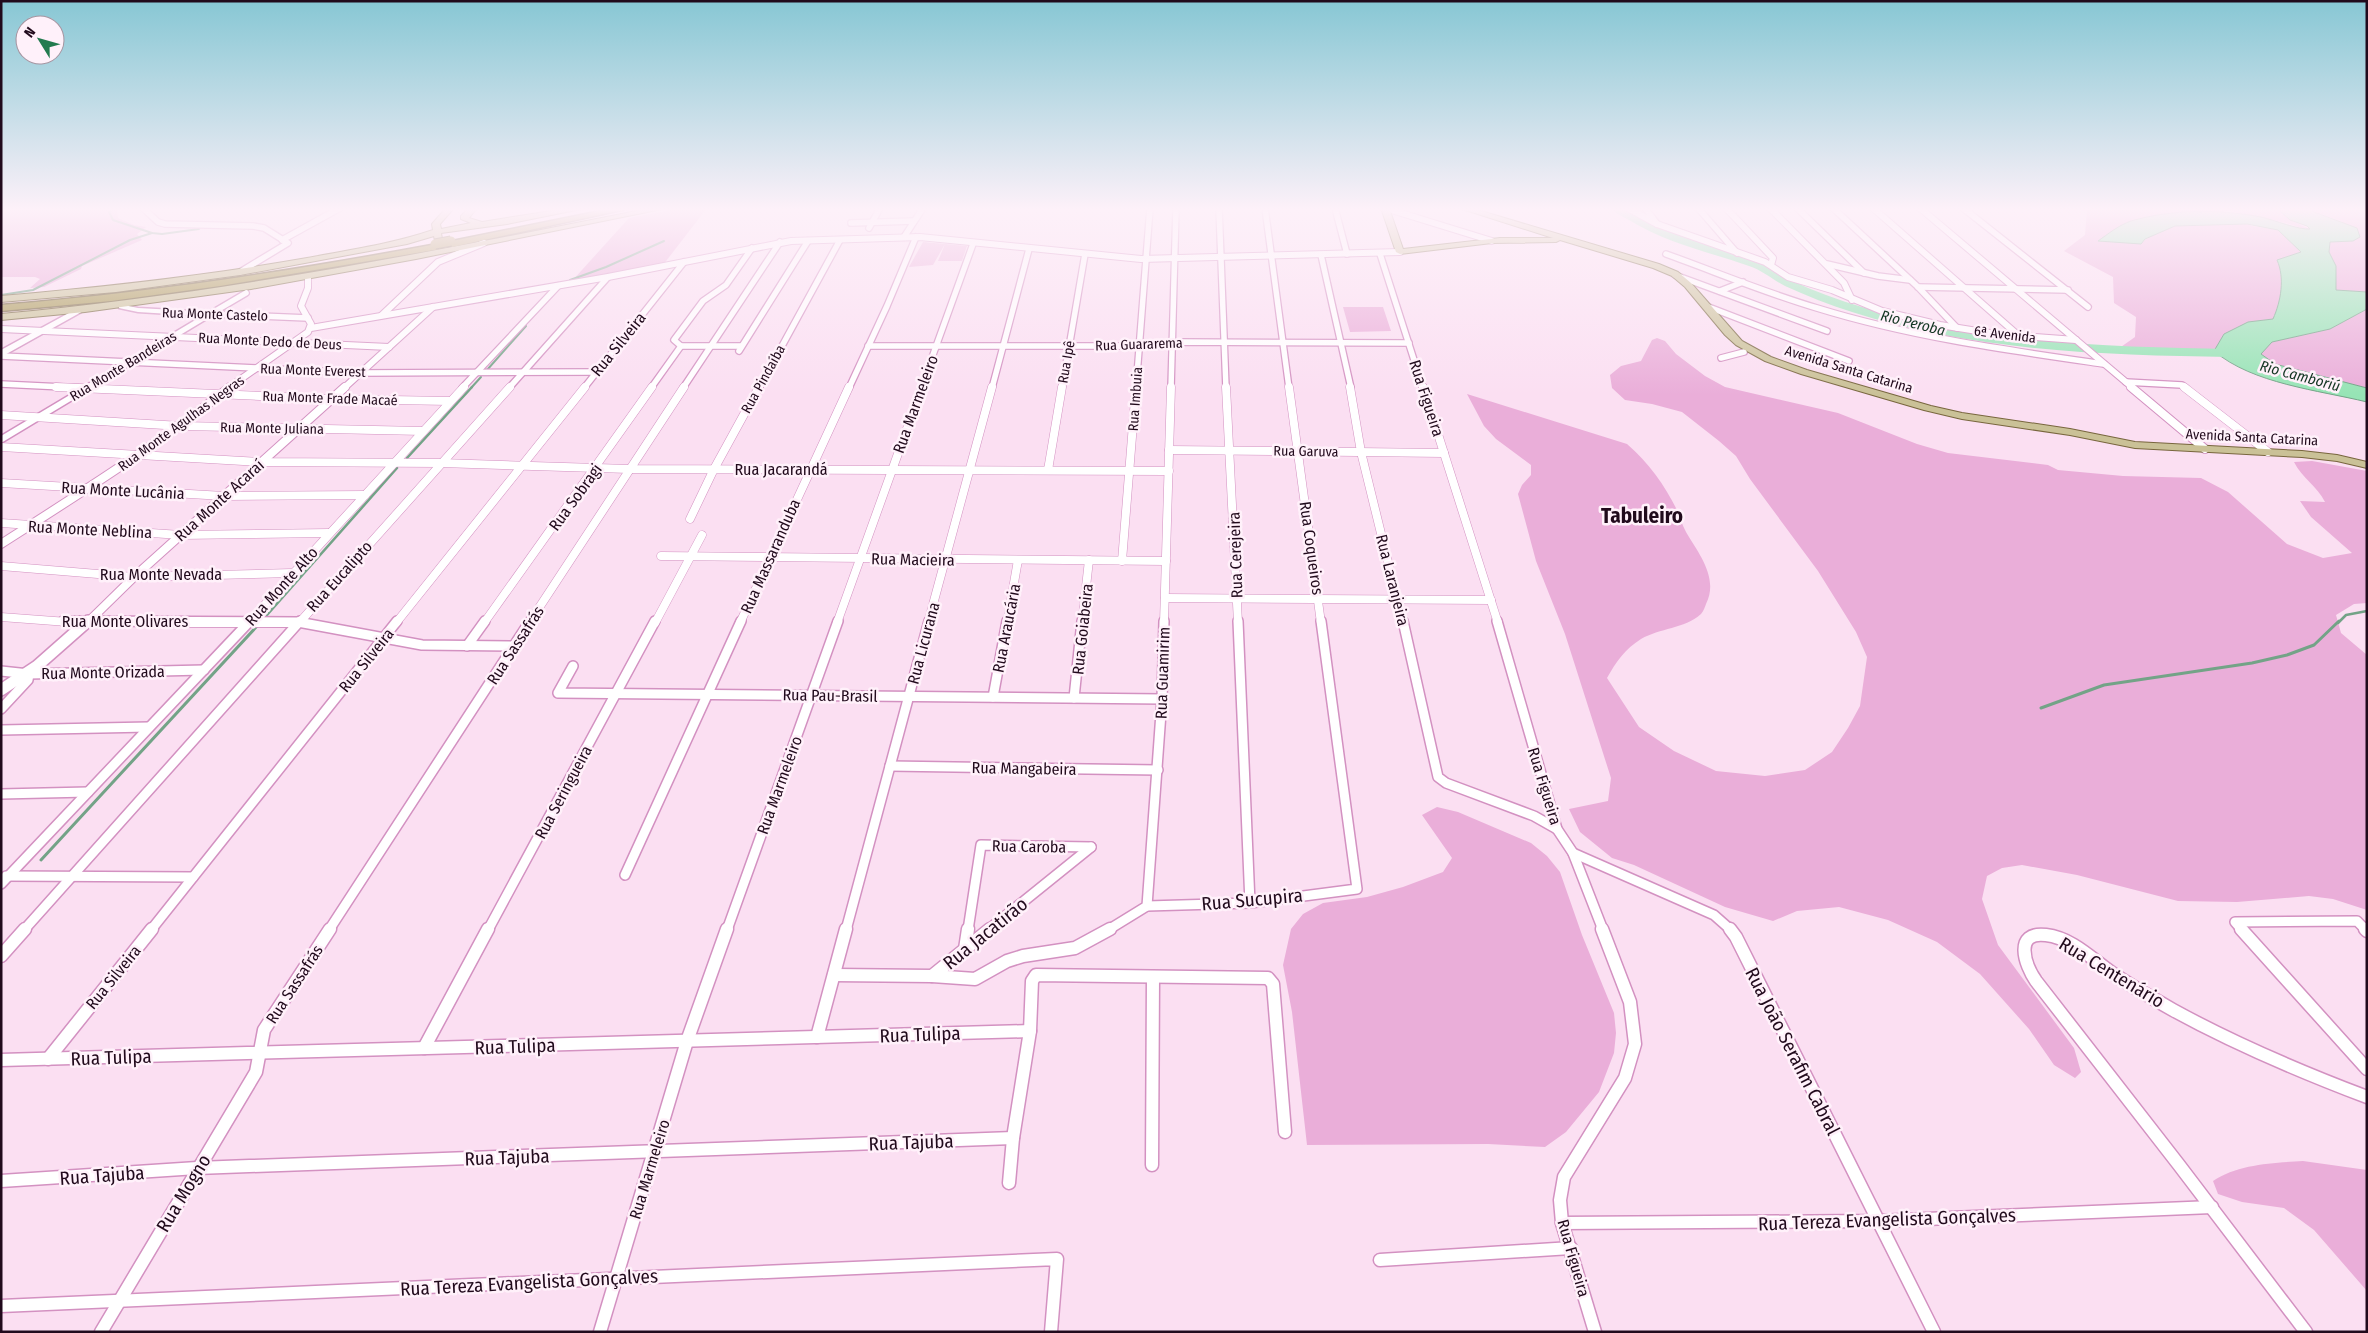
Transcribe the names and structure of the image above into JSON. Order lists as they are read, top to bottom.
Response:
{
  "streets": {
    "main road": ["Rua Monte Castelo", "Rua Monte Bandeiras", "Avenida Santa Catarina"],
    "street": [
      "6ª Avenida",
      "Rua Monte Dedo de Deus",
      "Rua Silveira",
      "Rua Guararema",
      "Rua Ipê",
      "Rua Monte Everest",
      "Rua Pindaíba",
      "Rua Monte Frade Macaé",
      "Rua Figueira",
      "Rua Imbuia",
      "Rua Marmeleiro",
      "Rua Monte Agulhas Negras",
      "Rua Monte Juliana",
      "Rua Garuva",
      "Rua Jacarandá",
      "Rua Monte Lucânia",
      "Rua Sobragi",
      "Rua Monte Acaraí",
      "Rua Monte Neblina",
      "Rua Coqueiros",
      "Rua Cerejeira",
      "Rua Massaranduba",
      "Rua Macieira",
      "Rua Monte Nevada",
      "Rua Eucalipto",
      "Rua Laranjeira",
      "Rua Monte Alto",
      "Rua Monte Olivares",
      "Rua Araucária",
      "Rua Goiabeira",
      "Rua Licurana",
      "Rua Sassafrás",
      "Rua Monte Orizada",
      "Rua Guamirim",
      "Rua Pau-Brasil",
      "Rua Mangabeira",
      "Rua Seringueira",
      "Rua Caroba",
      "Rua Sucupira",
      "Rua Jacatirão",
      "Rua Centenário",
      "Rua Tulipa",
      "Rua João Serafim Cabral",
      "Rua Tajuba",
      "Rua Mogno",
      "Rua Tereza Evangelista Gonçalves"
    ]
  },
  "crossings": [
    ["Rua Monte Castelo", "Rua Monte Bandeiras"],
    ["Rua Monte Dedo de Deus", "Rua Monte Bandeiras"],
    ["Rua Monte Dedo de Deus", "Rua Monte Agulhas Negras"],
    ["Rua Monte Dedo de Deus", "Rua Monte Acaraí"],
    ["Rua Silveira", "Rua Monte Everest"],
    ["Rua Silveira", "Rua Jacarandá"],
    ["Rua Silveira", "Rua Monte Olivares"],
    ["Rua Silveira", "Rua Tulipa"],
    ["Rua Guararema", "Rua Ipê"],
    ["Rua Guararema", "Rua Figueira"],
    ["Rua Guararema", "Rua Imbuia"],
    ["Rua Guararema", "Rua Marmeleiro"],
    ["Rua Guararema", "Rua Coqueiros"],
    ["Rua Guararema", "Rua Cerejeira"],
    ["Rua Guararema", "Rua Massaranduba"],
    ["Rua Guararema", "Rua Laranjeira"],
    ["Rua Guararema", "Rua Licurana"],
    ["Rua Guararema", "Rua Guamirim"],
    ["Rua Ipê", "Rua Jacarandá"],
    ["Rua Monte Bandeiras", "Rua Monte Everest"],
    ["Rua Monte Bandeiras", "Rua Monte Frade Macaé"],
    ["Rua Monte Bandeiras", "Rua Monte Juliana"],
    ["Rua Monte Everest", "Rua Monte Agulhas Negras"],
    ["Rua Monte Everest", "Rua Monte Acaraí"],
    ["Rua Monte Everest", "Rua Eucalipto"],
    ["Rua Monte Everest", "Rua Monte Alto"],
    ["Rua Pindaíba", "Rua Jacarandá"],
    ["Rua Monte Frade Macaé", "Rua Monte Agulhas Negras"],
    ["Rua Monte Frade Macaé", "Rua Monte Acaraí"],
    ["Rua Monte Frade Macaé", "Rua Monte Alto"],
    ["Rua Figueira", "Rua Garuva"],
    ["Rua Figueira", "Rua Laranjeira"],
    ["Rua Figueira", "Rua João Serafim Cabral"],
    ["Rua Figueira", "Rua Tereza Evangelista Gonçalves"],
    ["Rua Imbuia", "Rua Jacarandá"],
    ["Rua Imbuia", "Rua Macieira"],
    ["Rua Marmeleiro", "Rua Jacarandá"],
    ["Rua Marmeleiro", "Rua Macieira"],
    ["Rua Marmeleiro", "Rua Pau-Brasil"],
    ["Rua Marmeleiro", "Rua Tulipa"],
    ["Rua Marmeleiro", "Rua Tajuba"],
    ["Rua Marmeleiro", "Rua Tereza Evangelista Gonçalves"],
    ["Rua Monte Agulhas Negras", "Rua Monte Juliana"],
    ["Rua Monte Agulhas Negras", "Rua Jacarandá"],
    ["Rua Monte Agulhas Negras", "Rua Monte Lucânia"],
    ["Rua Monte Agulhas Negras", "Rua Monte Neblina"],
    ["Rua Monte Juliana", "Rua Monte Acaraí"],
    ["Rua Monte Juliana", "Rua Monte Alto"],
    ["Rua Garuva", "Rua Coqueiros"],
    ["Rua Garuva", "Rua Cerejeira"],
    ["Rua Garuva", "Rua Laranjeira"],
    ["Rua Garuva", "Rua Guamirim"],
    ["Rua Jacarandá", "Rua Sobragi"],
    ["Rua Jacarandá", "Rua Monte Acaraí"],
    ["Rua Jacarandá", "Rua Massaranduba"],
    ["Rua Jacarandá", "Rua Eucalipto"],
    ["Rua Jacarandá", "Rua Monte Alto"],
    ["Rua Jacarandá", "Rua Licurana"],
    ["Rua Jacarandá", "Rua Sassafrás"],
    ["Rua Jacarandá", "Rua Guamirim"],
    ["Rua Monte Lucânia", "Rua Monte Acaraí"],
    ["Rua Monte Lucânia", "Rua Monte Alto"],
    ["Rua Sobragi", "Rua Monte Olivares"],
    ["Rua Monte Acaraí", "Rua Monte Neblina"],
    ["Rua Monte Acaraí", "Rua Monte Nevada"],
    ["Rua Monte Acaraí", "Rua Monte Olivares"],
    ["Rua Monte Acaraí", "Rua Monte Orizada"],
    ["Rua Monte Neblina", "Rua Monte Alto"],
    ["Rua Coqueiros", "Rua Sucupira"],
    ["Rua Cerejeira", "Rua Sucupira"],
    ["Rua Massaranduba", "Rua Macieira"],
    ["Rua Massaranduba", "Rua Pau-Brasil"],
    ["Rua Macieira", "Rua Araucária"],
    ["Rua Macieira", "Rua Goiabeira"],
    ["Rua Macieira", "Rua Licurana"],
    ["Rua Macieira", "Rua Guamirim"],
    ["Rua Macieira", "Rua Seringueira"],
    ["Rua Monte Nevada", "Rua Monte Alto"],
    ["Rua Eucalipto", "Rua Monte Olivares"],
    ["Rua Monte Alto", "Rua Monte Olivares"],
    ["Rua Monte Alto", "Rua Monte Orizada"],
    ["Rua Monte Olivares", "Rua Sassafrás"],
    ["Rua Araucária", "Rua Pau-Brasil"],
    ["Rua Goiabeira", "Rua Pau-Brasil"],
    ["Rua Licurana", "Rua Pau-Brasil"],
    ["Rua Licurana", "Rua Mangabeira"],
    ["Rua Licurana", "Rua Jacatirão"],
    ["Rua Licurana", "Rua Tulipa"],
    ["Rua Sassafrás", "Rua Tulipa"],
    ["Rua Sassafrás", "Rua Mogno"],
    ["Rua Guamirim", "Rua Pau-Brasil"],
    ["Rua Guamirim", "Rua Mangabeira"],
    ["Rua Guamirim", "Rua Sucupira"],
    ["Rua Pau-Brasil", "Rua Seringueira"],
    ["Rua Seringueira", "Rua Tulipa"],
    ["Rua Caroba", "Rua Jacatirão"],
    ["Rua Centenário", "Rua Tereza Evangelista Gonçalves"],
    ["Rua Tulipa", "Rua Mogno"],
    ["Rua João Serafim Cabral", "Rua Tereza Evangelista Gonçalves"],
    ["Rua Tajuba", "Rua Mogno"],
    ["Rua Mogno", "Rua Tereza Evangelista Gonçalves"]
  ],
  "districts": ["Tabuleiro"],
  "water": ["Rio Peroba", "Rio Camboriú"],
  "north": "top left"
}
